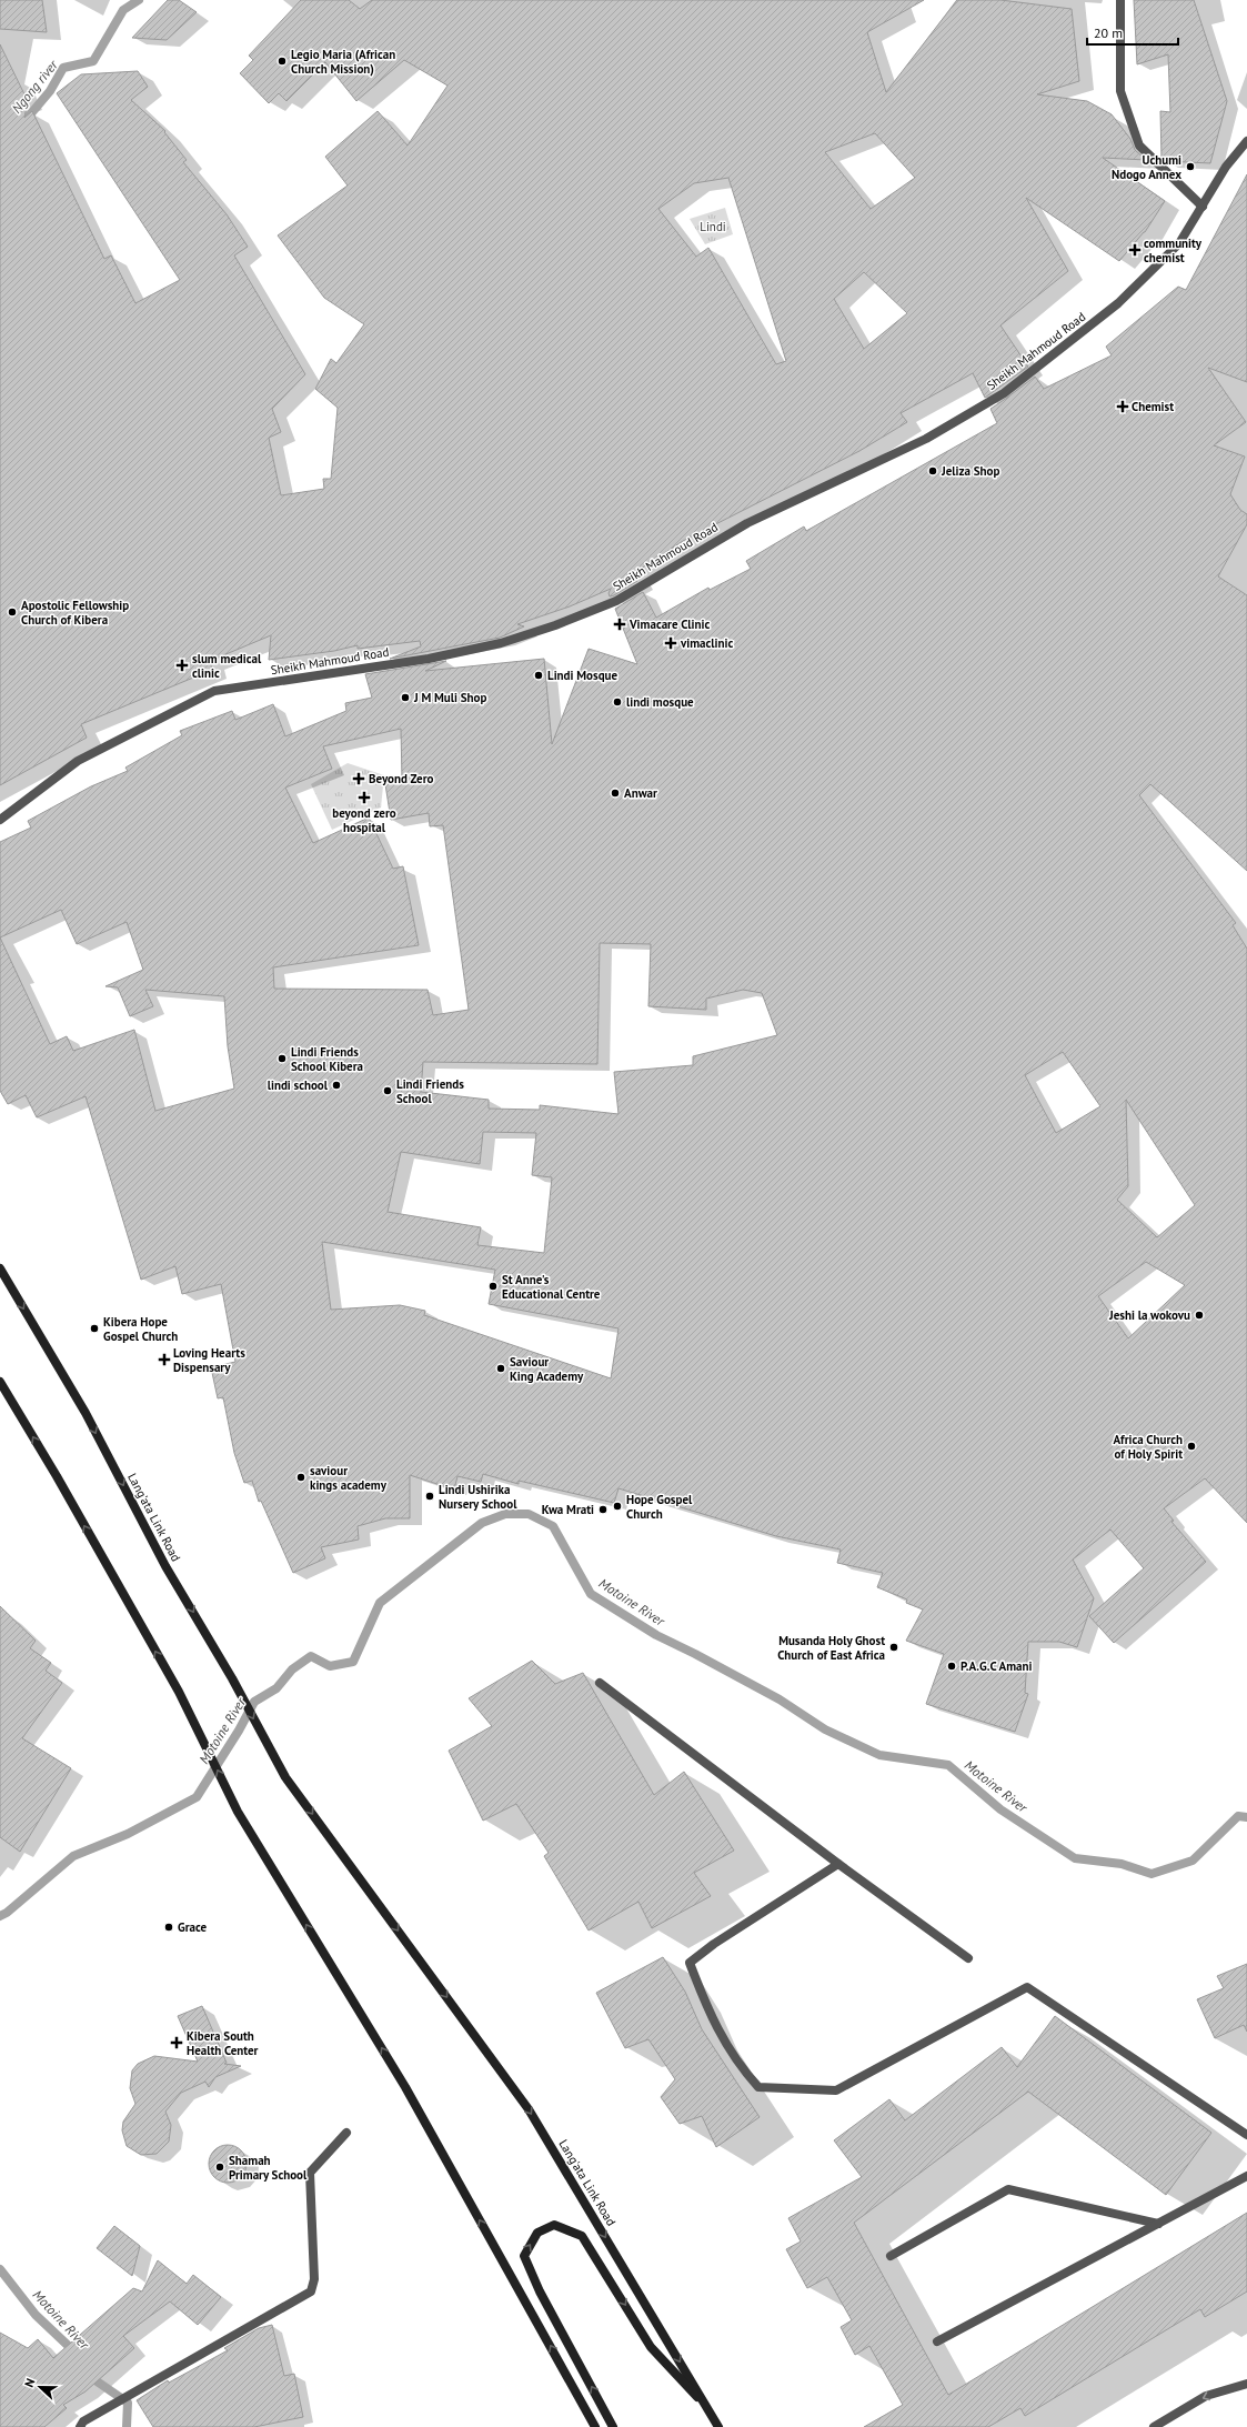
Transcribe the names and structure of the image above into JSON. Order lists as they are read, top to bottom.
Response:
{
  "streets": {
    "main road": ["Lang'ata Link Road"],
    "street": ["Sheikh Mahmoud Road"]
  },
  "water": ["Ngong river", "Motoine River"],
  "parks": ["Lindi"],
  "places": {
    "other": [
      "Legio Maria (African Church Mission)",
      "Uchumi Ndogo Annex",
      "Jeliza Shop",
      "Apostolic Fellowship Church of Kibera",
      "Lindi Mosque",
      "J M Muli Shop",
      "lindi mosque",
      "Anwar",
      "Lindi Friends School Kibera",
      "lindi school",
      "Lindi Friends School",
      "St Anne's Educational Centre",
      "Jeshi la wokovu",
      "Kibera Hope Gospel Church",
      "Saviour King Academy",
      "Africa Church of Holy Spirit",
      "saviour kings academy",
      "Lindi Ushirika Nursery School",
      "Hope Gospel Church",
      "Kwa Mrati",
      "Musanda Holy Ghost Church of East Africa",
      "P.A.G.C Amani",
      "Grace",
      "Shamah Primary School"
    ],
    "health": [
      "community chemist",
      "Chemist",
      "Vimacare Clinic",
      "vimaclinic",
      "slum medical clinic",
      "Beyond Zero",
      "beyond zero hospital",
      "Loving Hearts Dispensary",
      "Kibera South Health Center"
    ]
  },
  "scale_bar": "20 m",
  "north": "left"
}
